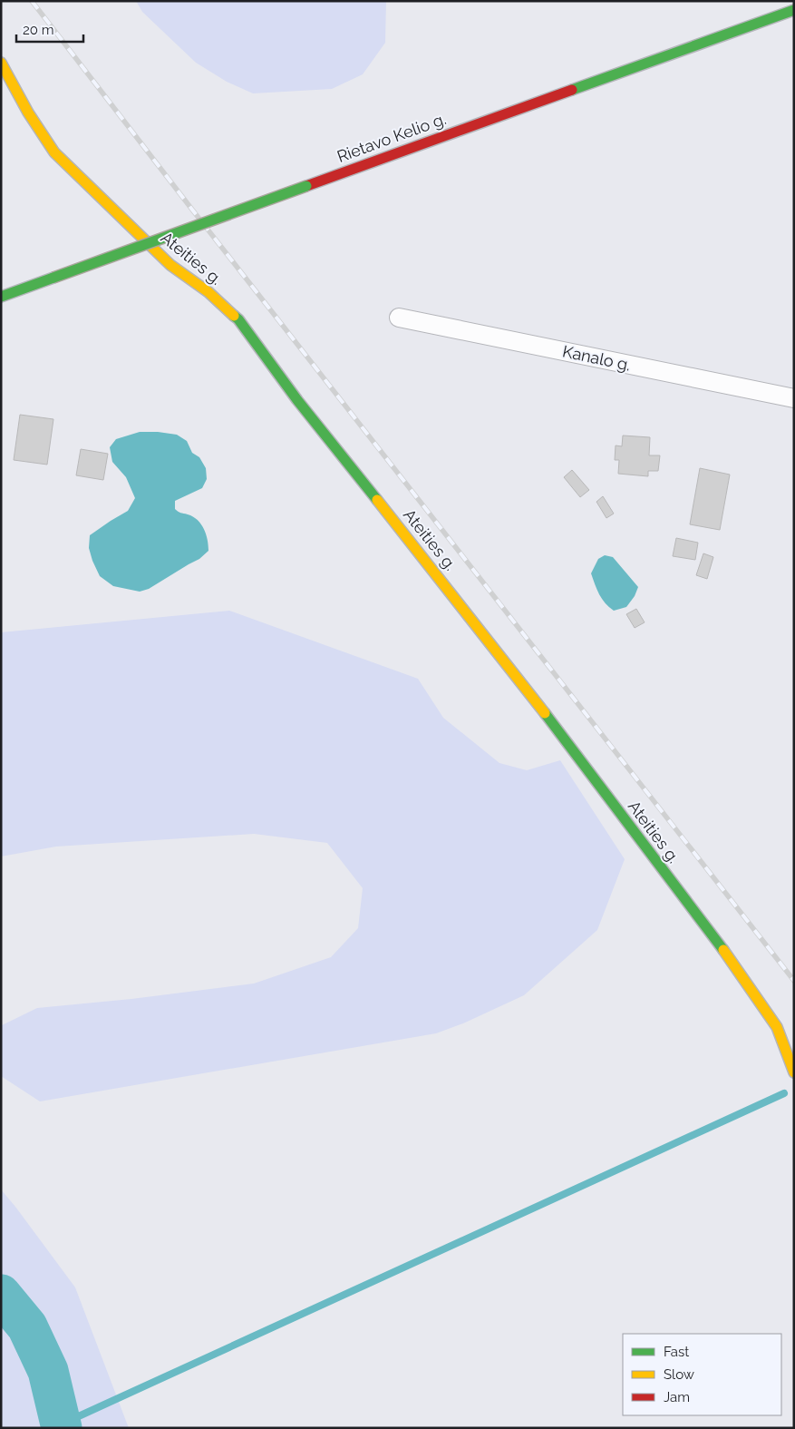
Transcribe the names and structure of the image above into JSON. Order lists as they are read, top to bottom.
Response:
{
  "streets": {
    "street": ["Rietavo Kelio g.", "Ateities g.", "Kanalo g."]
  },
  "legend": ["Fast", "Slow", "Jam"],
  "scale_bar": "20 m"
}
